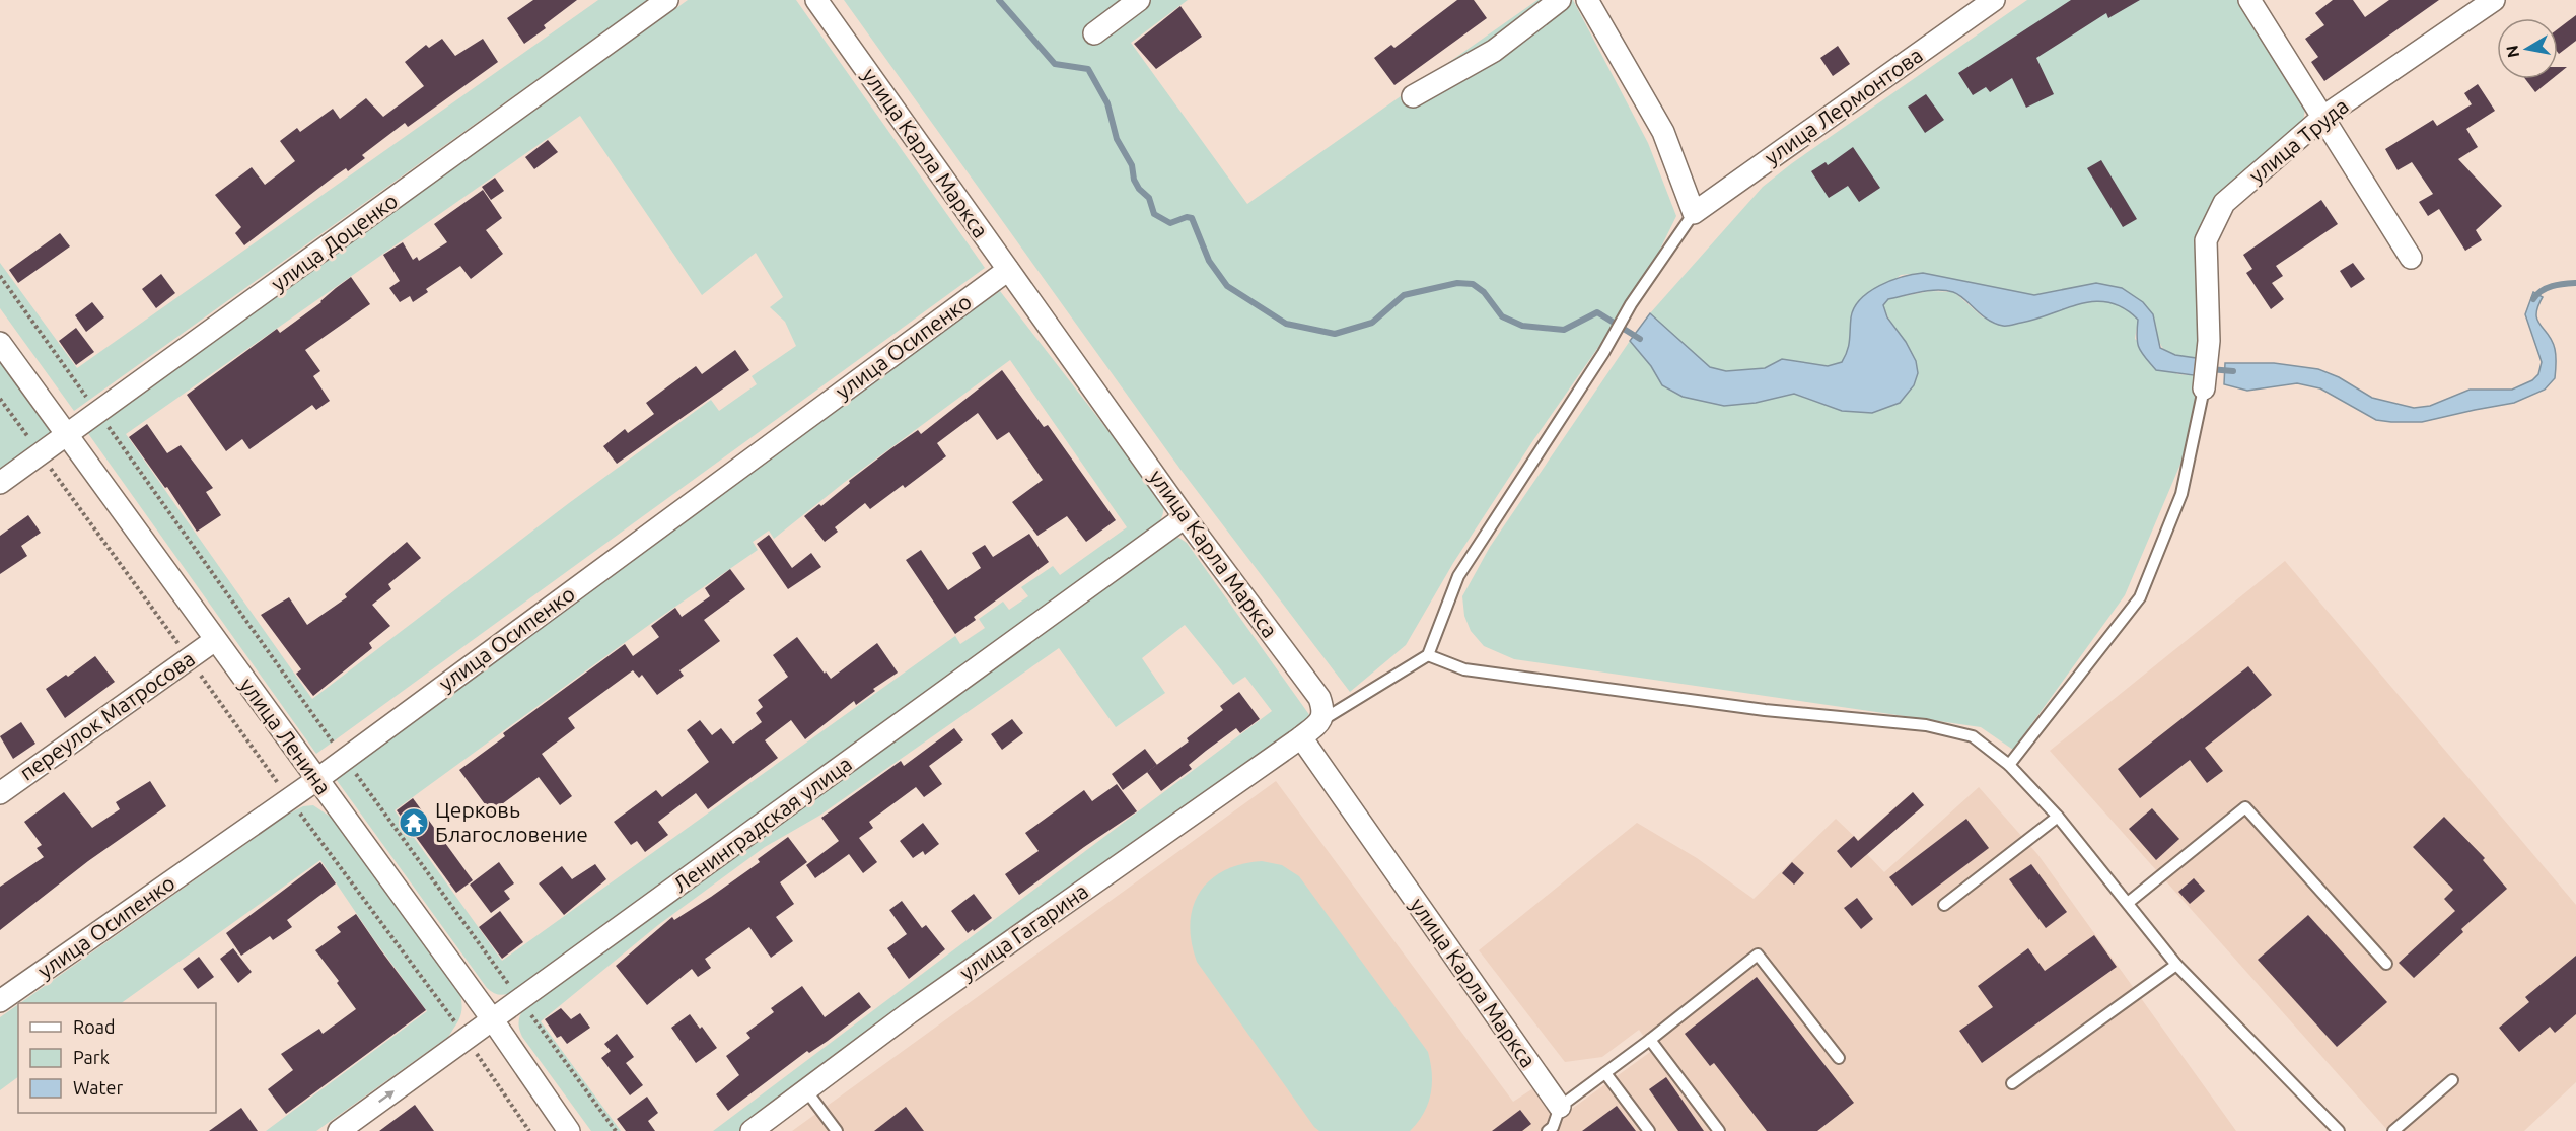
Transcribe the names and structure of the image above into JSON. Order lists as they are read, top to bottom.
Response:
{
  "streets": {
    "street": [
      "улица Лермонтова",
      "улица Труда",
      "улица Карла Маркса",
      "улица Доценко",
      "улица Осипенко",
      "переулок Матросова",
      "улица Ленина",
      "Ленинградская улица",
      "улица Гагарина"
    ]
  },
  "crossings": [
    ["улица Карла Маркса", "улица Осипенко"],
    ["улица Карла Маркса", "Ленинградская улица"],
    ["улица Карла Маркса", "улица Гагарина"],
    ["улица Доценко", "улица Ленина"],
    ["улица Осипенко", "улица Ленина"],
    ["переулок Матросова", "улица Ленина"],
    ["улица Ленина", "Ленинградская улица"]
  ],
  "places": {
    "temple": ["Церковь Благословение"]
  },
  "legend": ["Road", "Park", "Water"],
  "north": "left"
}
